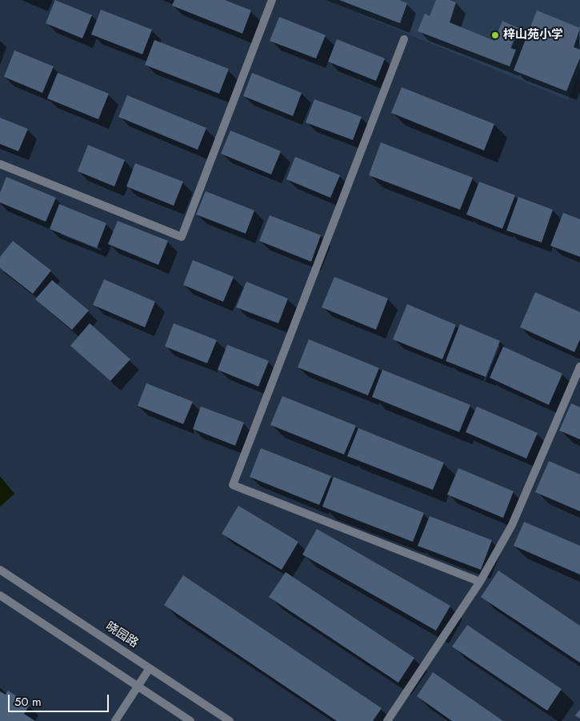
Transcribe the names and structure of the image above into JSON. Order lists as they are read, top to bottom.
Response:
{
  "streets": {
    "street": ["晓园路"]
  },
  "places": ["梓山苑小学"],
  "scale_bar": "50 m"
}
